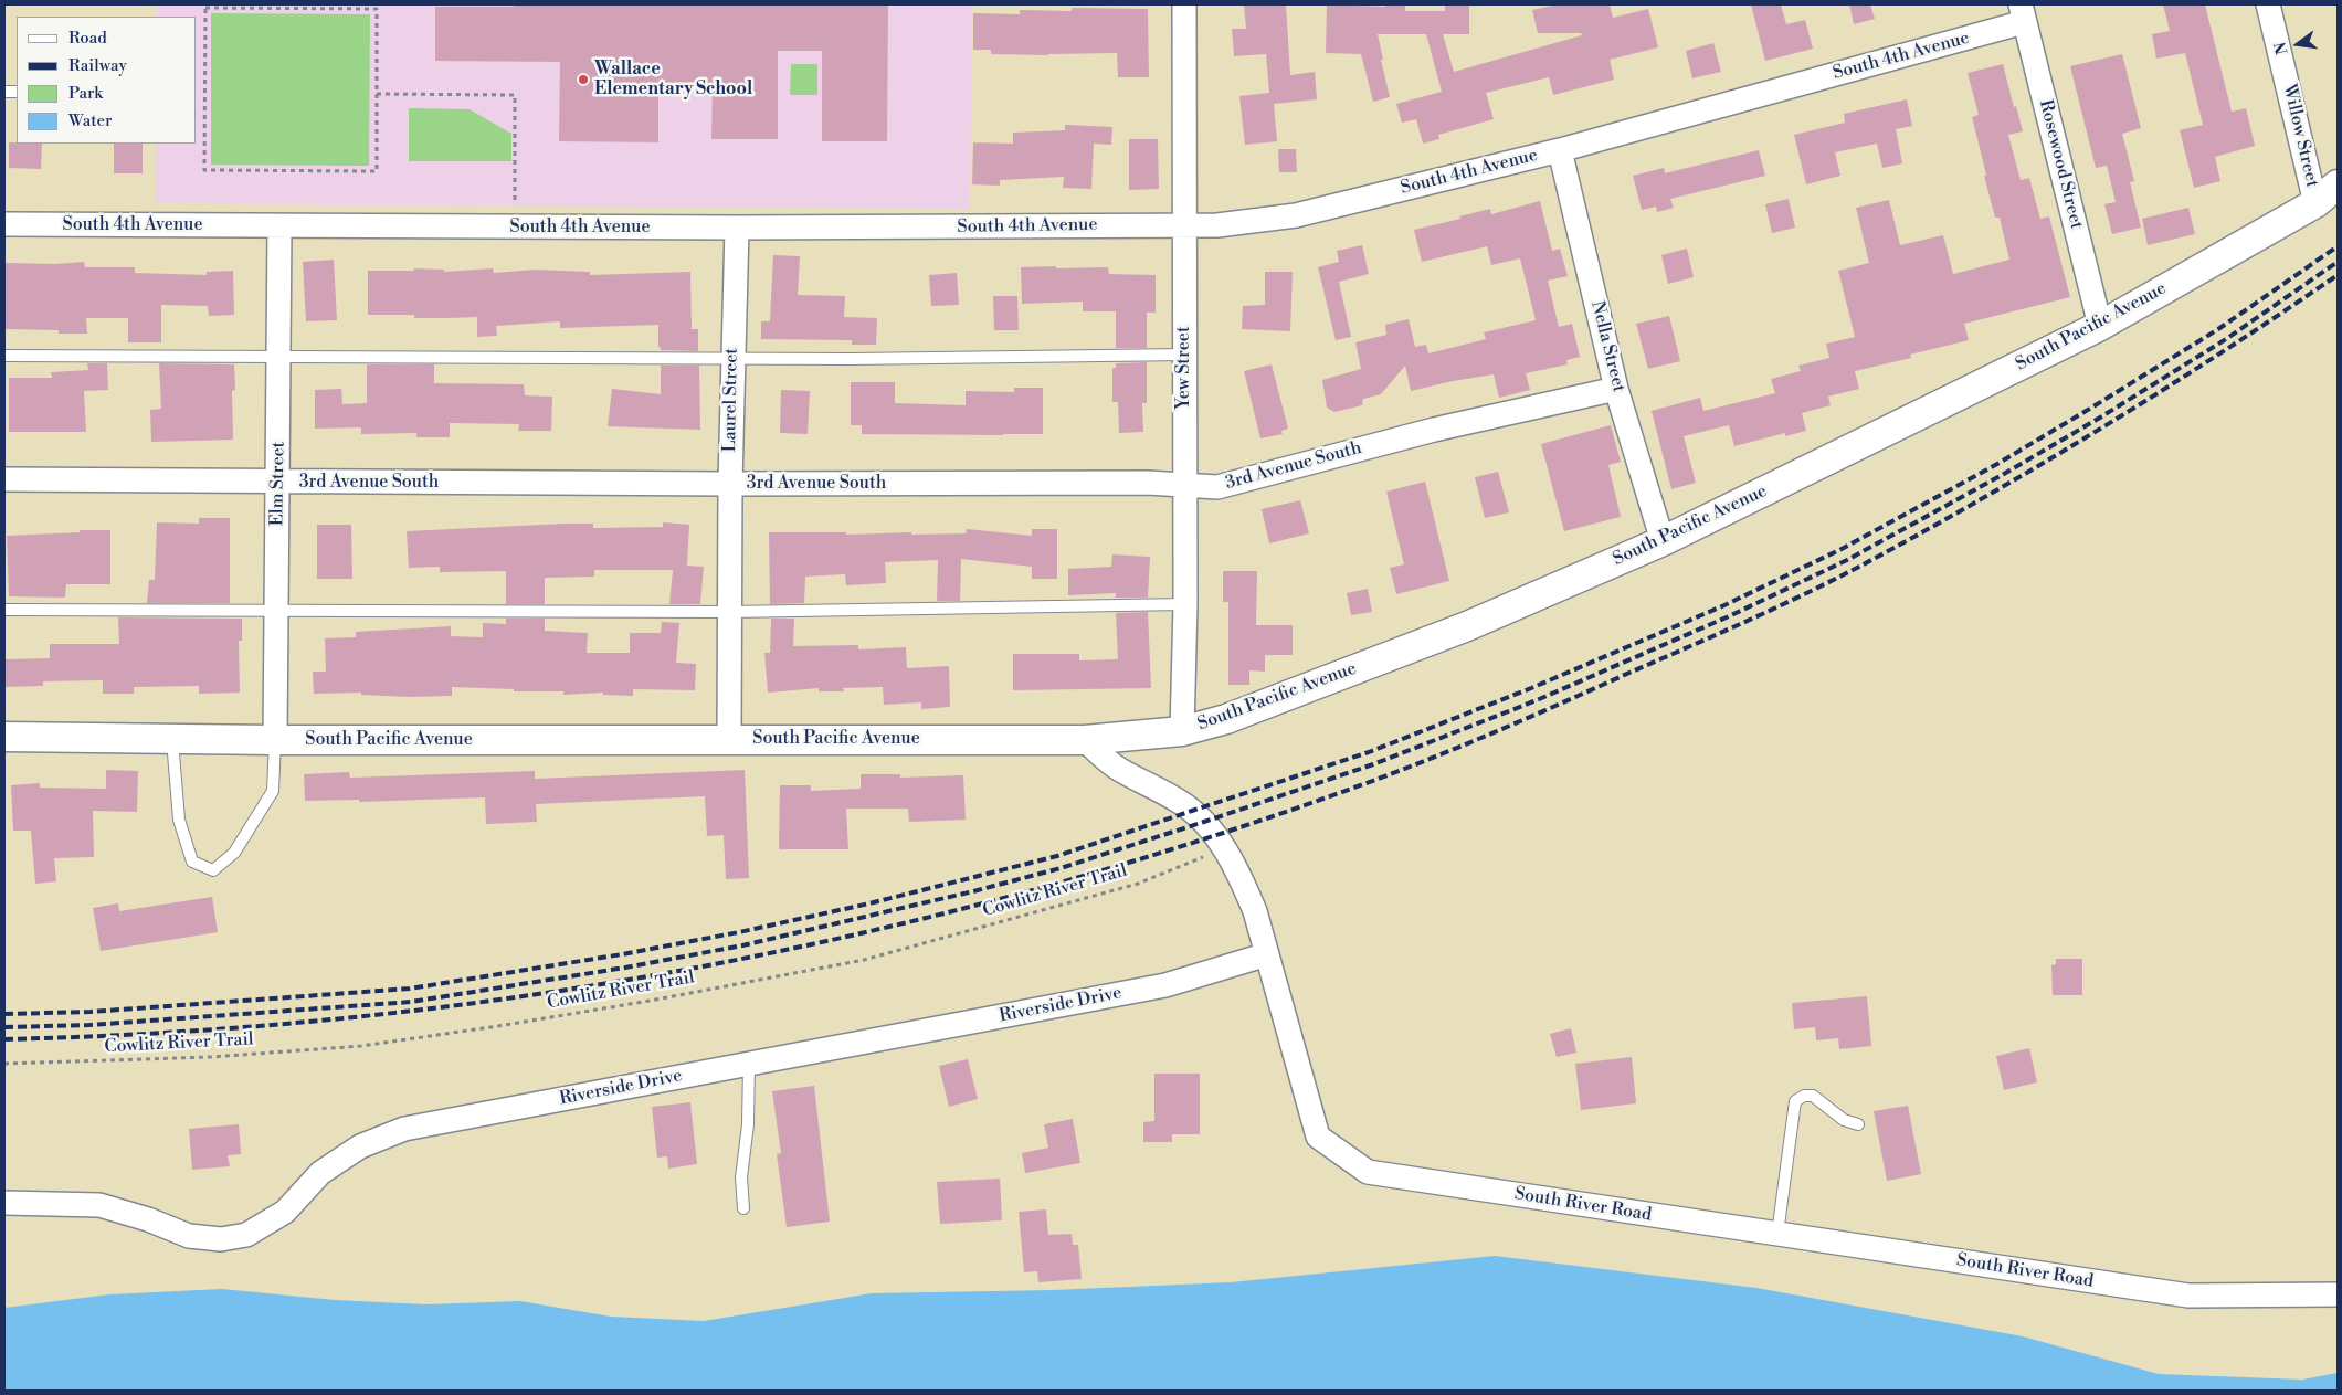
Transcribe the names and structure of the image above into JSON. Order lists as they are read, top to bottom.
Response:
{
  "streets": {
    "street": [
      "South 4th Avenue",
      "Willow Street",
      "Rosewood Street",
      "South Pacific Avenue",
      "Nella Street",
      "Yew Street",
      "Laurel Street",
      "3rd Avenue South",
      "Elm Street",
      "Riverside Drive",
      "South River Road"
    ],
    "path": ["Cowlitz River Trail"]
  },
  "crossings": [
    ["South 4th Avenue", "Rosewood Street"],
    ["South 4th Avenue", "Nella Street"],
    ["South 4th Avenue", "Yew Street"],
    ["South 4th Avenue", "Laurel Street"],
    ["South 4th Avenue", "Elm Street"],
    ["Willow Street", "South Pacific Avenue"],
    ["Rosewood Street", "South Pacific Avenue"],
    ["South Pacific Avenue", "Nella Street"],
    ["South Pacific Avenue", "Yew Street"],
    ["South Pacific Avenue", "Laurel Street"],
    ["South Pacific Avenue", "Elm Street"],
    ["South Pacific Avenue", "South River Road"],
    ["Nella Street", "3rd Avenue South"],
    ["Yew Street", "3rd Avenue South"],
    ["Laurel Street", "3rd Avenue South"],
    ["3rd Avenue South", "Elm Street"],
    ["Cowlitz River Trail", "South River Road"],
    ["Riverside Drive", "South River Road"]
  ],
  "places": ["Wallace Elementary School"],
  "legend": [
    "Road",
    "Railway",
    "Park",
    "Water"
  ],
  "north": "left"
}
